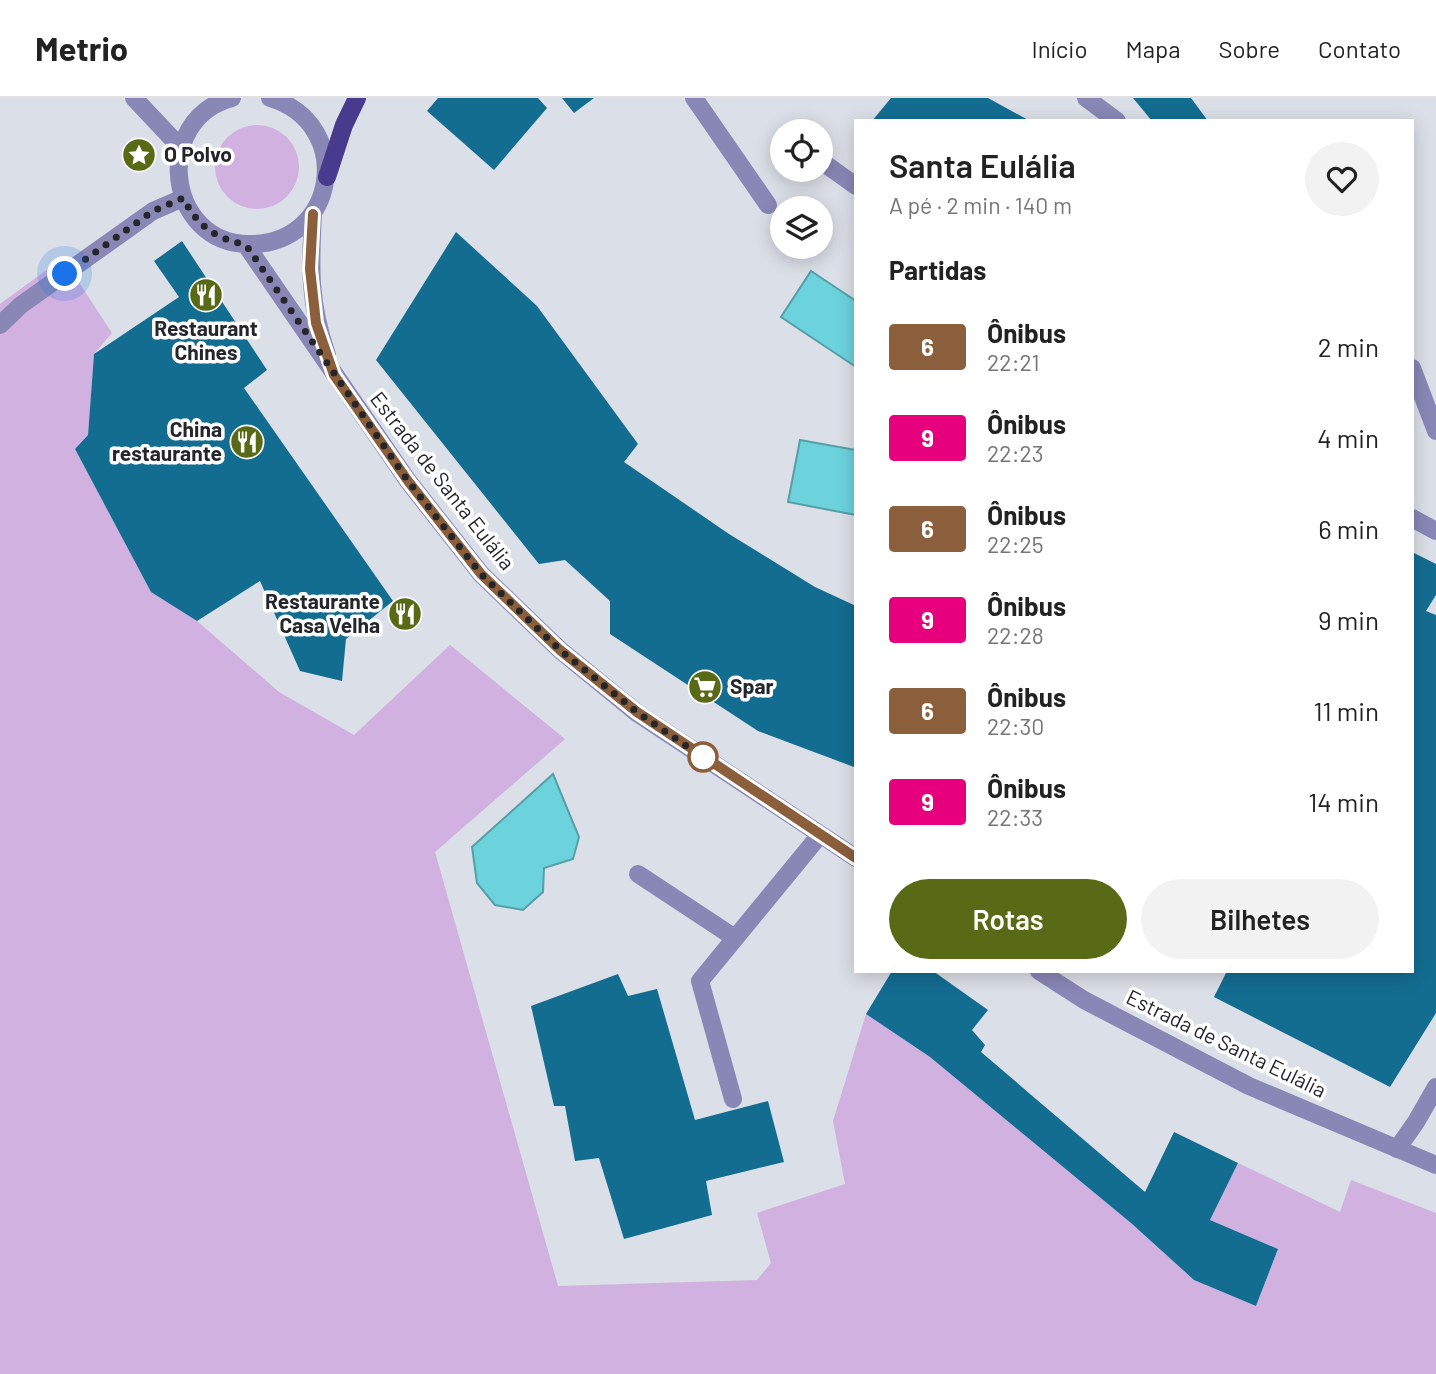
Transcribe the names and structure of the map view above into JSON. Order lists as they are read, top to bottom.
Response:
{
  "streets": {
    "main road": ["Estrada de Santa Eulália"]
  },
  "places": {
    "place": ["O Polvo"],
    "restaurant": ["Restaurant Chines", "China restaurante", "Restaurante Casa Velha"],
    "supermarket": ["Spar"]
  },
  "lines": ["bus line 6"],
  "page": {
    "header": "Metrio",
    "nav": [
      "Início",
      "Mapa",
      "Sobre",
      "Contato"
    ],
    "heading": [
      ["Santa Eulália", "A pé · 2 min · 140 m"],
      "Partidas"
    ],
    "list": [
      {
        "mark": "6",
        "name": "Ônibus",
        "note": "22:21",
        "value": "2 min"
      },
      {
        "mark": "9",
        "name": "Ônibus",
        "note": "22:23",
        "value": "4 min"
      },
      {
        "mark": "6",
        "name": "Ônibus",
        "note": "22:25",
        "value": "6 min"
      },
      {
        "mark": "9",
        "name": "Ônibus",
        "note": "22:28",
        "value": "9 min"
      },
      {
        "mark": "6",
        "name": "Ônibus",
        "note": "22:30",
        "value": "11 min"
      },
      {
        "mark": "9",
        "name": "Ônibus",
        "note": "22:33",
        "value": "14 min"
      }
    ],
    "buttons": ["Rotas", "Bilhetes"]
  }
}
